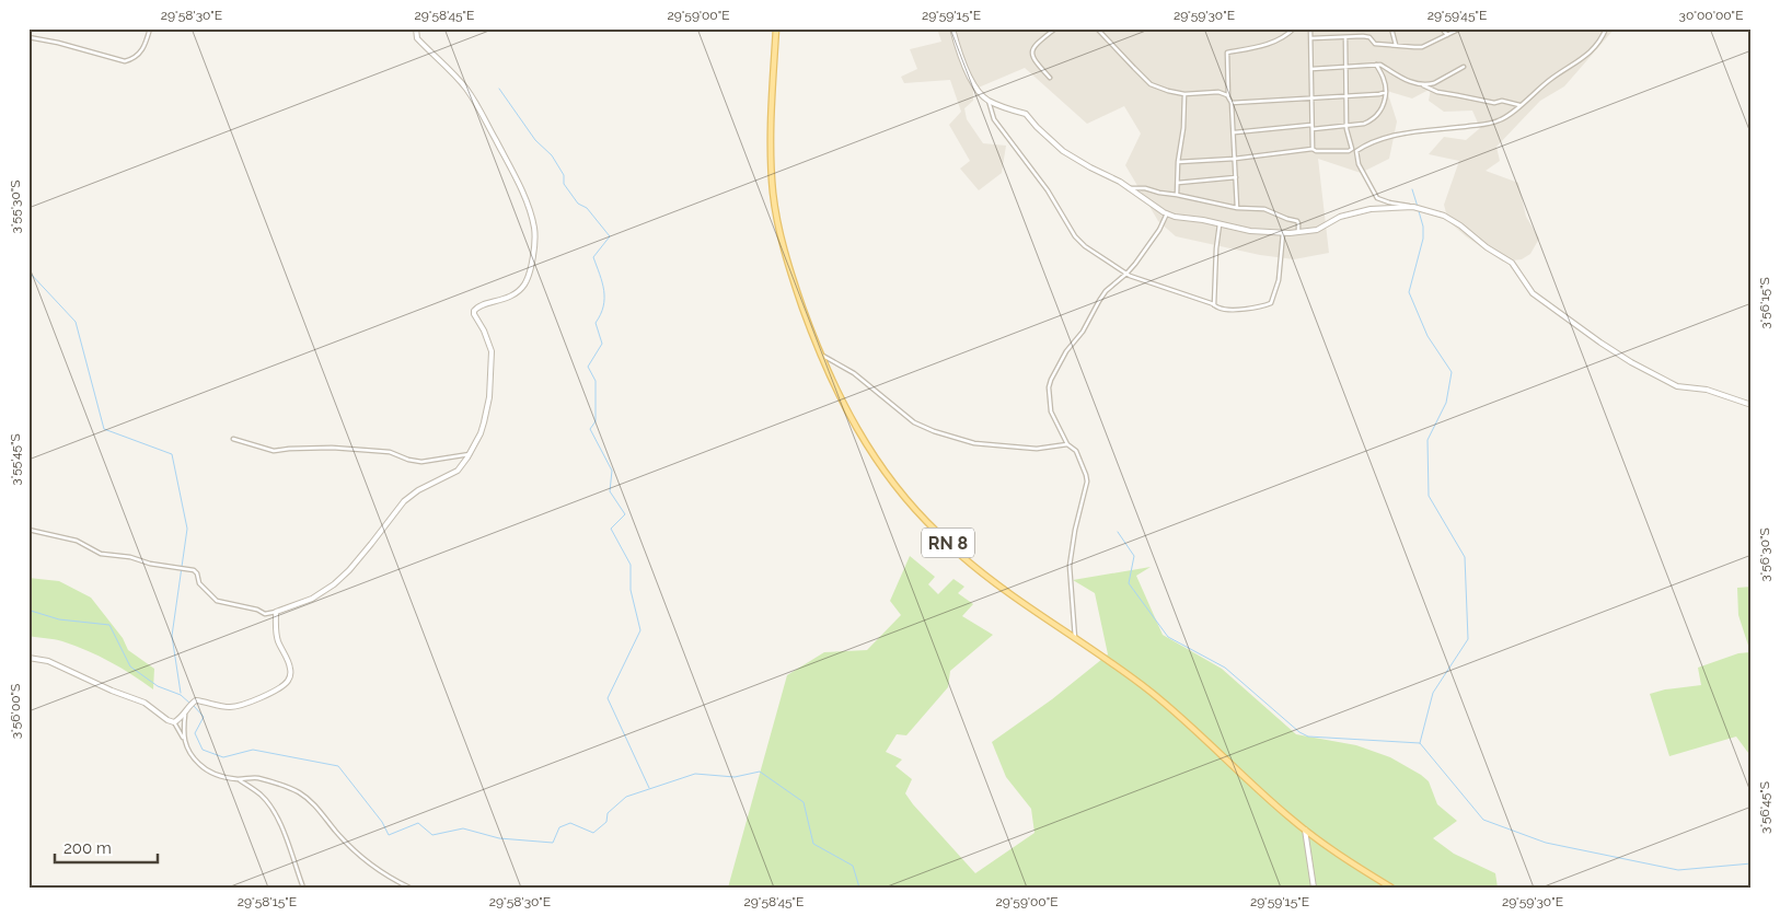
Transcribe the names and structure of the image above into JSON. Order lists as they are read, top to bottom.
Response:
{
  "streets": {
    "main road": ["RN 8"]
  },
  "scale_bar": "200 m",
  "coordinates": [
    "29°58'30\"E",
    "29°58'45\"E",
    "29°59'00\"E",
    "29°59'15\"E",
    "29°59'30\"E",
    "29°59'45\"E",
    "30°00'00\"E",
    "3°55'30\"S",
    "3°56'15\"S",
    "3°55'45\"S",
    "3°56'30\"S",
    "3°56'00\"S",
    "3°56'45\"S",
    "29°58'15\"E"
  ]
}
